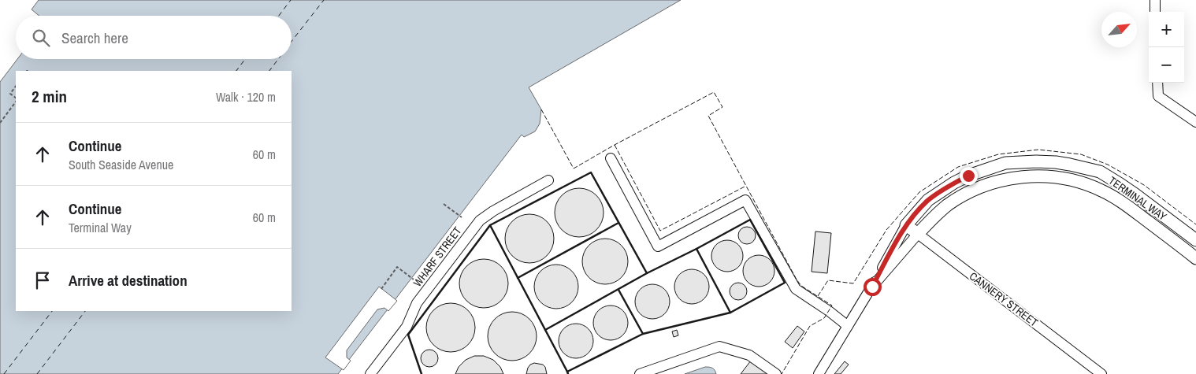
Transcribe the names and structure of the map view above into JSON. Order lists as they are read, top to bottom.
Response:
{
  "streets": {
    "main road": ["TERMINAL WAY", "CANNERY STREET"],
    "street": ["WHARF STREET"]
  },
  "crossings": [
    ["TERMINAL WAY", "CANNERY STREET"]
  ],
  "north": "top right",
  "page": {
    "map_buttons": ["+", "−"],
    "search": "Search here",
    "heading": ["2 min", "Walk · 120 m"],
    "list": [
      ["Continue", "South Seaside Avenue", "60 m"],
      ["Continue", "Terminal Way", "60 m"],
      "Arrive at destination"
    ]
  }
}
